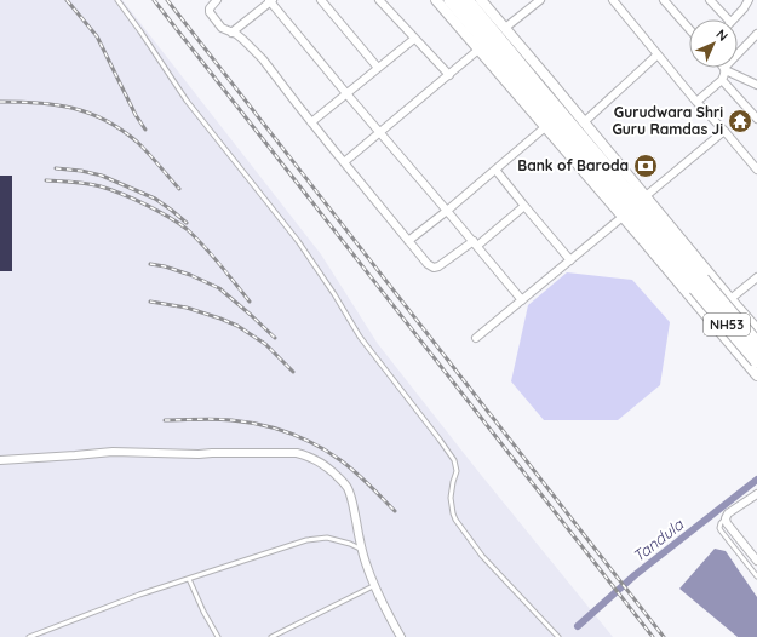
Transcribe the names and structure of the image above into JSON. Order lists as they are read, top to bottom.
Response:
{
  "streets": {
    "highway": ["NH53"]
  },
  "water": ["Tandula"],
  "places": {
    "temple": ["Gurudwara Shri Guru Ramdas Ji"],
    "bank": ["Bank of Baroda"]
  },
  "north": "top right"
}
